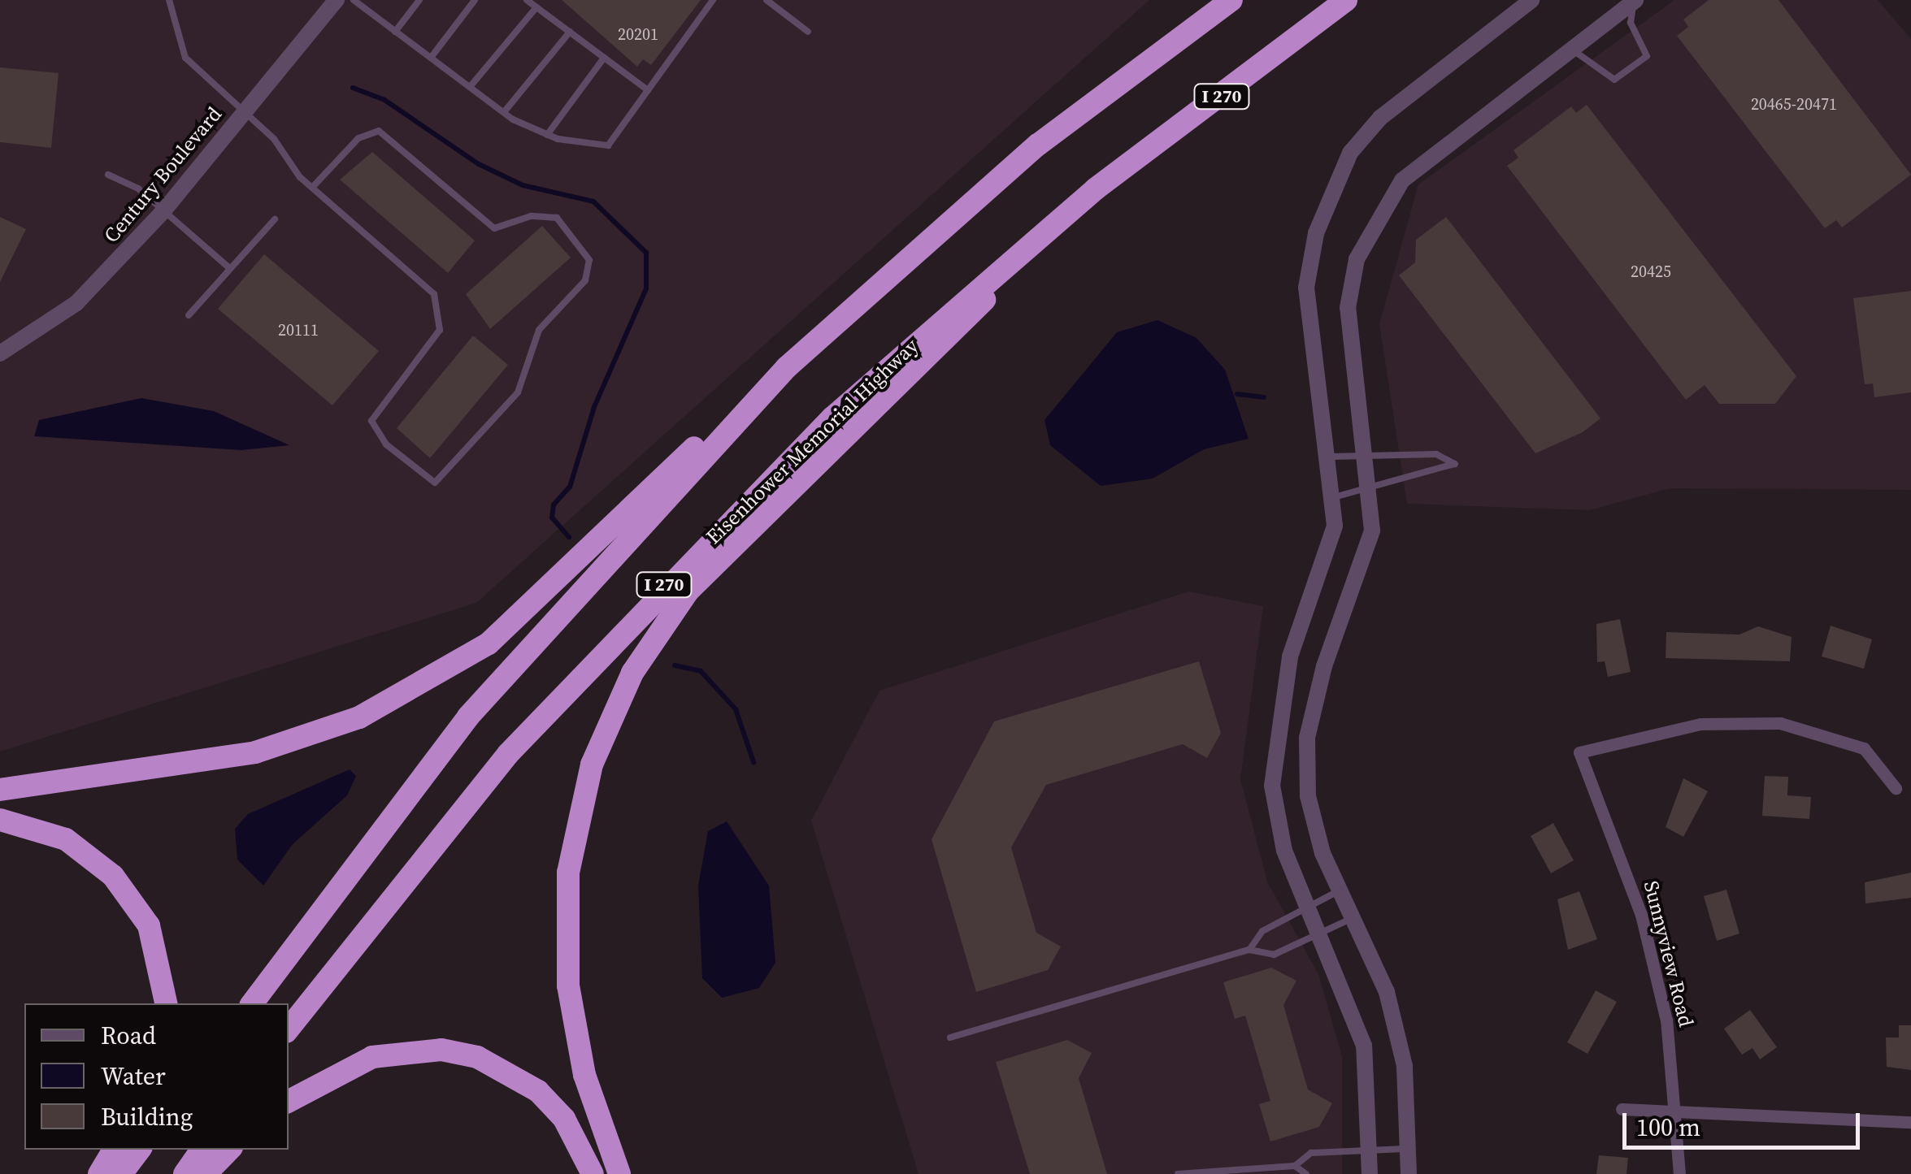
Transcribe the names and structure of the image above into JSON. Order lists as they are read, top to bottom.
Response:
{
  "streets": {
    "highway": ["I 270", "Eisenhower Memorial Highway"],
    "street": ["Century Boulevard", "Sunnyview Road"]
  },
  "house_numbers": [
    "20201",
    "20465-20471",
    "20425",
    "20111"
  ],
  "legend": ["Road", "Water", "Building"],
  "scale_bar": "100 m"
}
